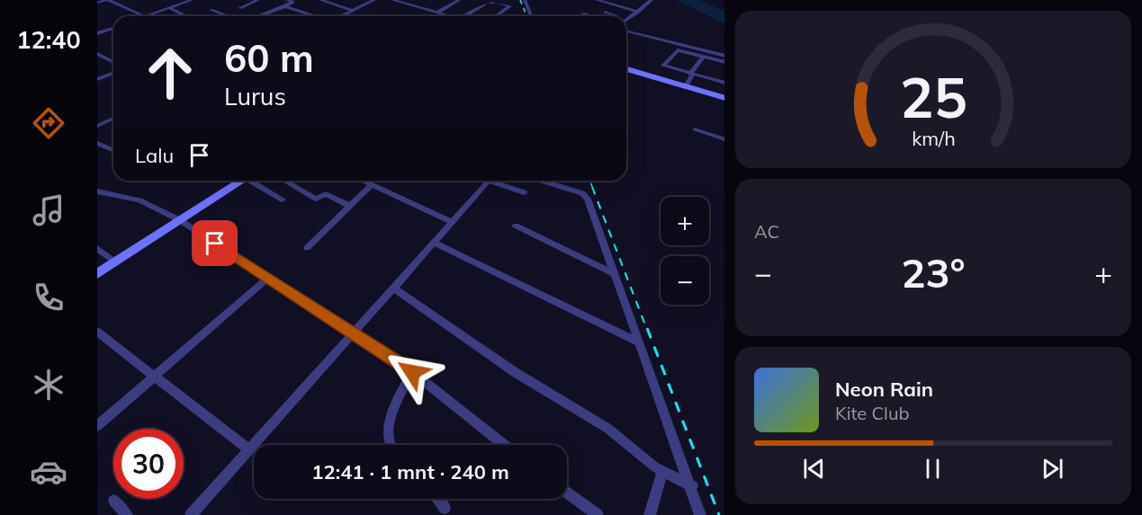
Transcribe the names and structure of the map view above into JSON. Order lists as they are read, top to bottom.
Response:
{
  "page": {
    "tabs": "12:40",
    "turn": ["60 m", "Lurus"],
    "then": "Lalu",
    "tile": "AC",
    "map_buttons": ["+", "−"],
    "heat": ["−", "23°", "+"],
    "song": ["Neon Rain", "Kite Club"],
    "limit": "30",
    "trip": "12:41 · 1 mnt · 240 m",
    "gauge": ["25", "km/h"]
  }
}
